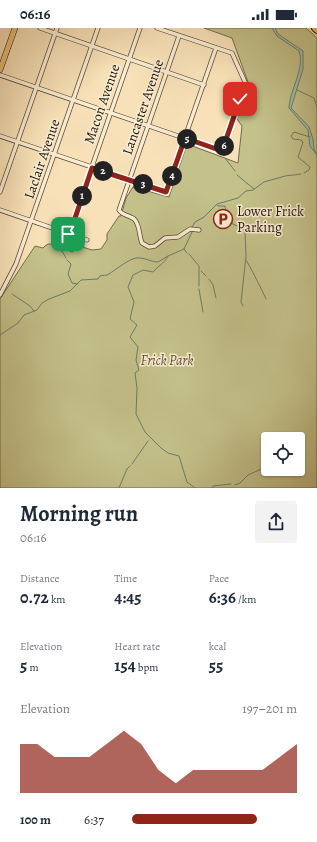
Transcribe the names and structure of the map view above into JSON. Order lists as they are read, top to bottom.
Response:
{
  "streets": {
    "street": ["Macon Avenue", "Lancaster Avenue", "Laclair Avenue"]
  },
  "parks": ["Frick Park"],
  "places": {
    "parking": ["Lower Frick Parking"]
  },
  "page": {
    "status": "06:16",
    "pins": [
      "5",
      "6",
      "2",
      "4",
      "3",
      "1"
    ],
    "heading": ["Morning run", "06:16"],
    "stats": [
      ["Distance", "0.72 km"],
      ["Time", "4:45"],
      ["Pace", "6:36 /km"],
      ["Elevation", "5 m"],
      ["Heart rate", "154 bpm"],
      ["kcal", "55"]
    ],
    "chart": ["Elevation", "197–201 m"],
    "list": [
      {
        "name": "100 m",
        "note": "6:37"
      }
    ]
  }
}
